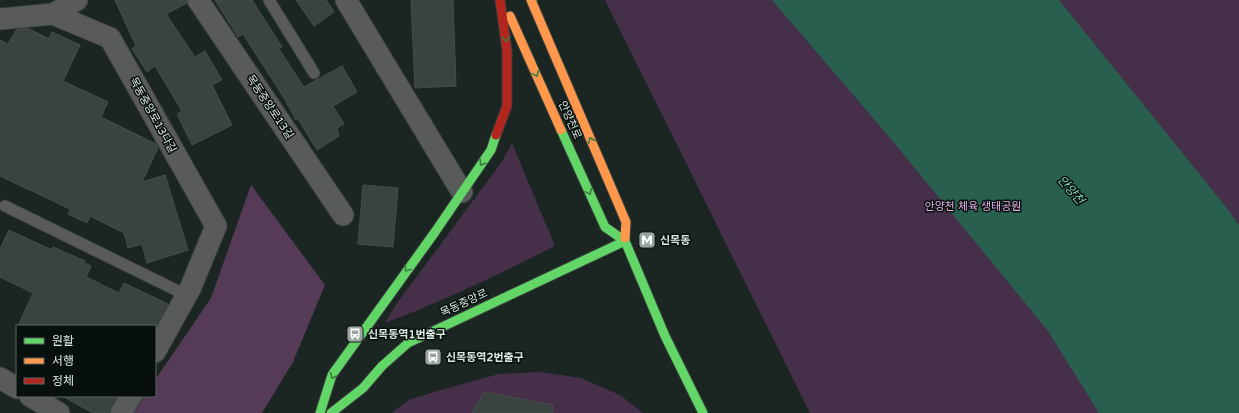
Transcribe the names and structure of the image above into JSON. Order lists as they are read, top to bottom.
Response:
{
  "streets": {
    "main road": ["안양천로", "목동중앙로"],
    "street": ["목동중앙로13길", "목동중앙로13다길"]
  },
  "crossings": [
    ["안양천로", "목동중앙로"]
  ],
  "water": ["안양천"],
  "parks": ["안양천 체육 생태공원"],
  "places": {
    "metro station": ["신목동"],
    "bus stop": ["신목동역1번출구", "신목동역2번출구"]
  },
  "legend": ["원활", "서행", "정체"]
}
